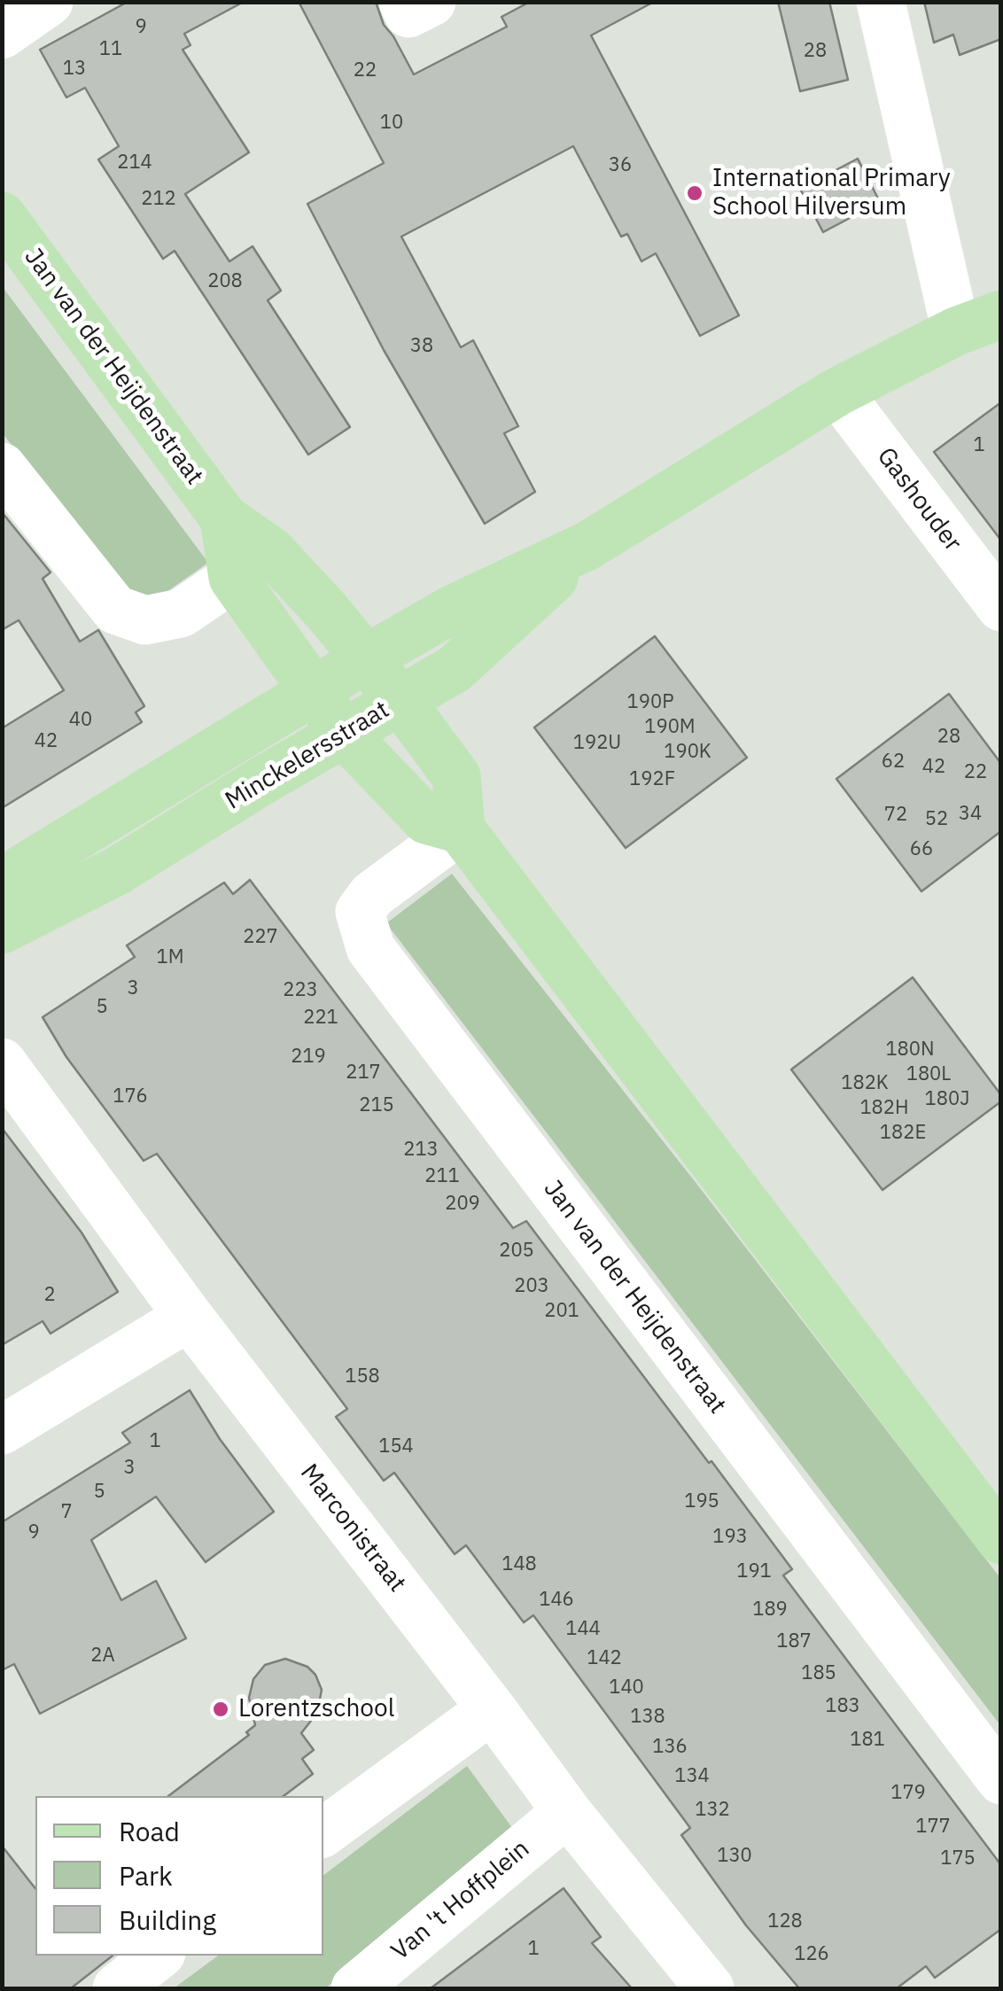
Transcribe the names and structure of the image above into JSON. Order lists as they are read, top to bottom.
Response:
{
  "streets": {
    "main road": ["Jan van der Heijdenstraat", "Minckelersstraat"],
    "street": ["Gashouder", "Marconistraat", "Van 't Hoffplein"]
  },
  "crossings": [
    ["Jan van der Heijdenstraat", "Minckelersstraat"],
    ["Gashouder", "Minckelersstraat"],
    ["Marconistraat", "Van 't Hoffplein"]
  ],
  "places": ["International Primary School Hilversum", "Lorentzschool"],
  "house_numbers": [
    "9",
    "11",
    "28",
    "13",
    "22",
    "10",
    "214",
    "36",
    "212",
    "208",
    "38",
    "1",
    "190P",
    "40",
    "190M",
    "28",
    "42",
    "192U",
    "190K",
    "62",
    "42",
    "22",
    "192F",
    "34",
    "72",
    "52",
    "66",
    "227",
    "1M",
    "3",
    "223",
    "5",
    "221",
    "180N",
    "219",
    "217",
    "180L",
    "182K",
    "176",
    "180J",
    "215",
    "182H",
    "182E",
    "213",
    "211",
    "209",
    "205",
    "203",
    "2",
    "201",
    "158",
    "1",
    "154",
    "3",
    "5",
    "195",
    "7",
    "9",
    "193",
    "148",
    "191",
    "146",
    "189",
    "144",
    "187",
    "2A",
    "142",
    "185",
    "140",
    "183",
    "138",
    "181",
    "136",
    "134",
    "179",
    "132",
    "177",
    "130",
    "175",
    "128",
    "1",
    "126"
  ],
  "legend": ["Road", "Park", "Building"]
}
